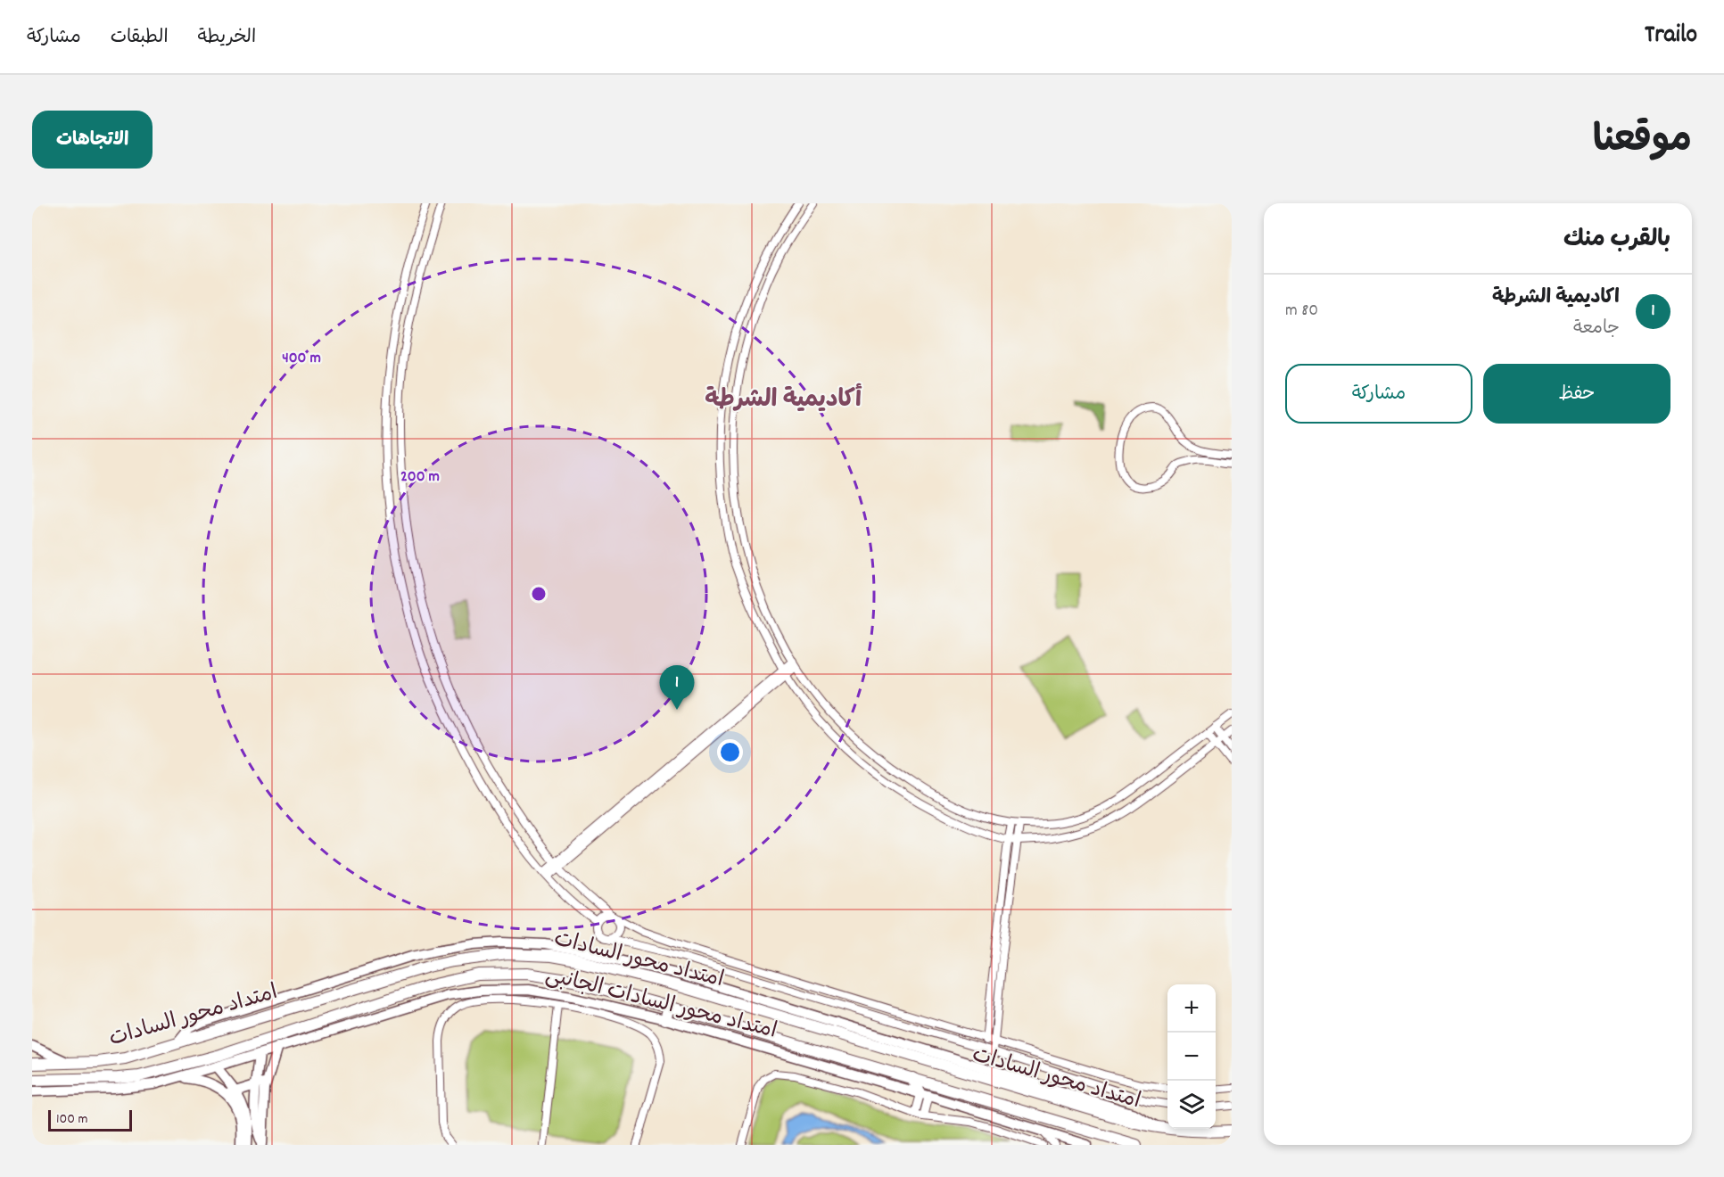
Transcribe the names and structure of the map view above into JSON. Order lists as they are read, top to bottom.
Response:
{
  "streets": {
    "main road": ["امتداد محور السادات"],
    "street": ["امتداد محور السادات الجانبى"]
  },
  "crossings": [
    ["امتداد محور السادات", "امتداد محور السادات الجانبى"]
  ],
  "districts": ["أكاديمية الشرطة"],
  "scale_bar": "100 m",
  "page": {
    "header": "Trailo",
    "nav": ["الخريطة", "الطبقات", "مشاركة"],
    "title": "موقعنا",
    "buttons": [
      "الاتجاهات",
      ["حفظ", "مشاركة"]
    ],
    "heading": "بالقرب منك",
    "list": [
      {
        "mark": "1",
        "name": "اكاديمية الشرطة",
        "note": "جامعة",
        "value": "80 m"
      }
    ],
    "pins": "1",
    "map_buttons": ["+", "−"],
    "scale": "100 m"
  },
  "rings": ["400 m", "200 m"]
}
